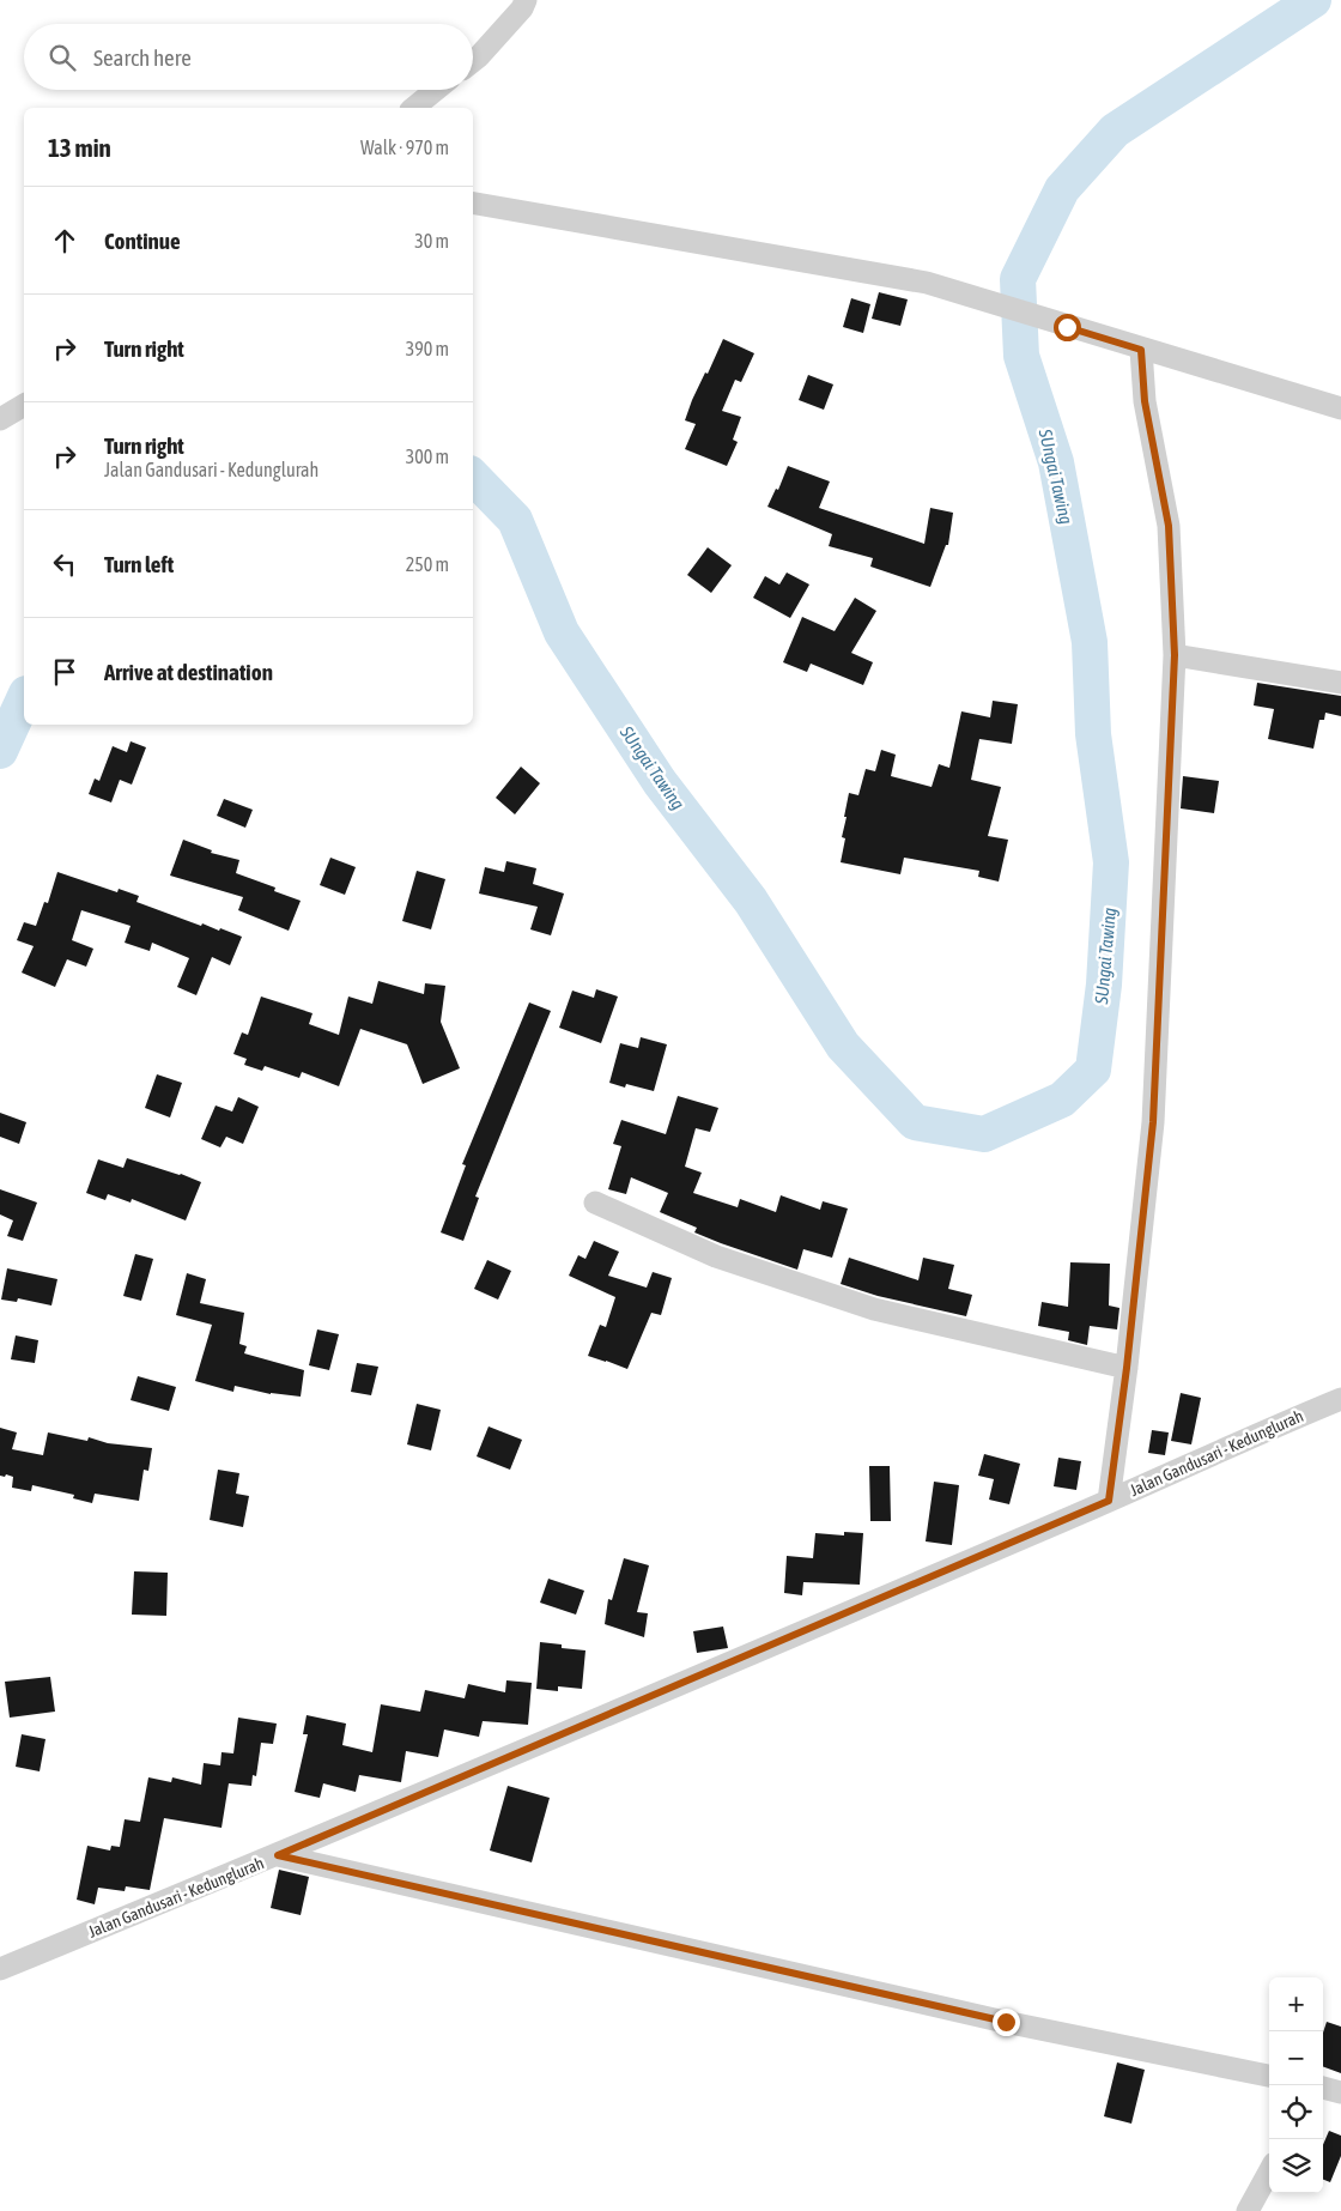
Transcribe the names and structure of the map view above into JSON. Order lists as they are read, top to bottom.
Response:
{
  "streets": {
    "street": ["Jalan Gandusari - Kedunglurah"]
  },
  "water": ["SUngai Tawing"],
  "page": {
    "search": "Search here",
    "heading": ["13 min", "Walk · 970 m"],
    "list": [
      ["Continue", "30 m"],
      ["Turn right", "390 m"],
      ["Turn right", "Jalan Gandusari - Kedunglurah", "300 m"],
      ["Turn left", "250 m"],
      "Arrive at destination"
    ],
    "map_buttons": ["+", "−"]
  }
}
